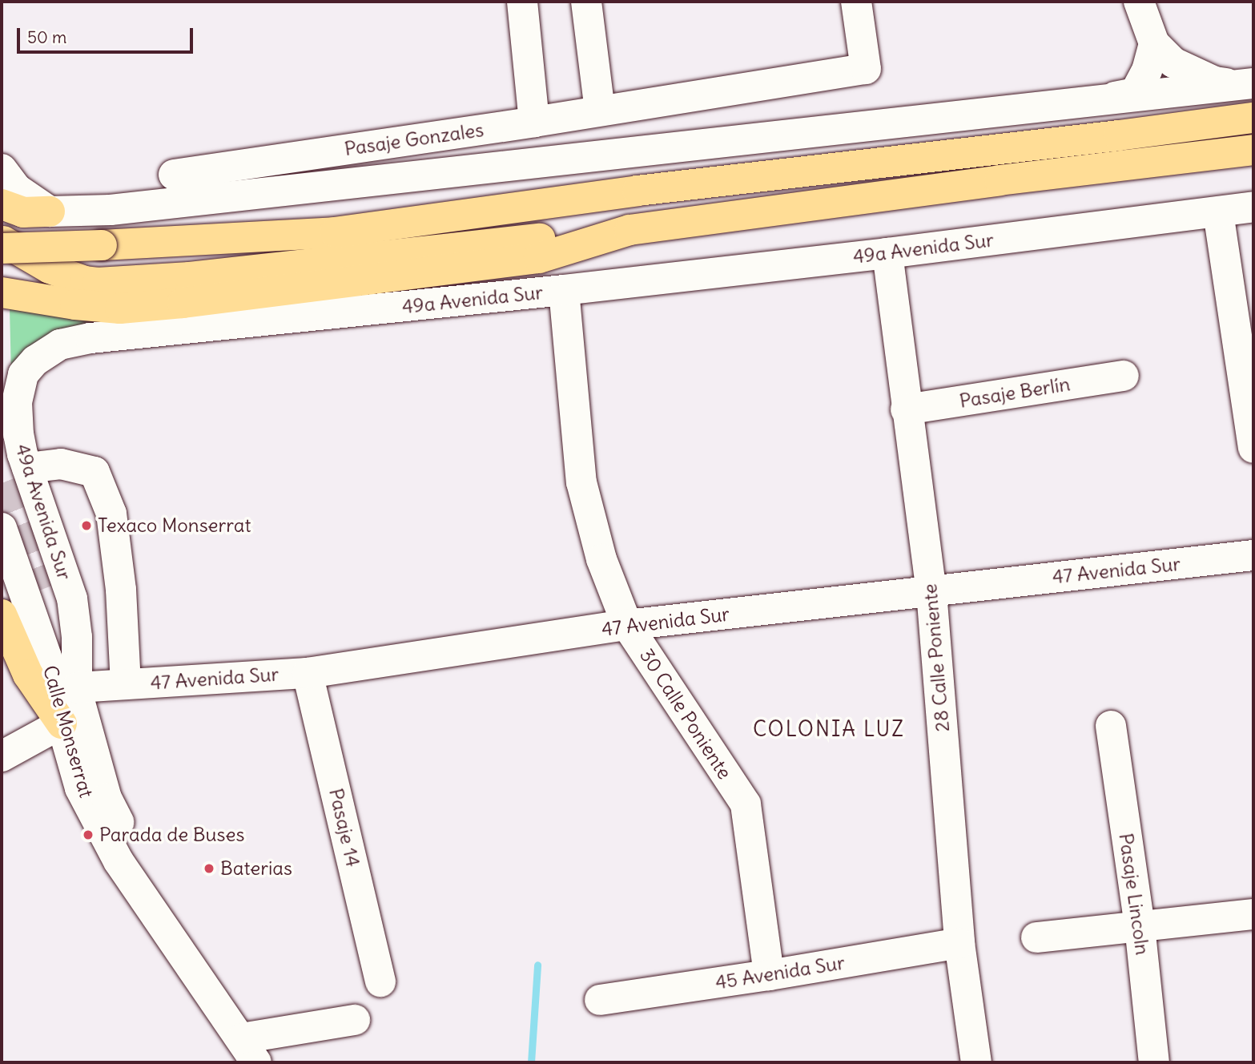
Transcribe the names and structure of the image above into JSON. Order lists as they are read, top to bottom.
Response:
{
  "streets": {
    "main road": ["49a Avenida Sur"],
    "street": [
      "Pasaje Gonzales",
      "Pasaje Berlín",
      "47 Avenida Sur",
      "28 Calle Poniente",
      "30 Calle Poniente",
      "Calle Monserrat",
      "Pasaje 14",
      "Pasaje Lincoln",
      "45 Avenida Sur"
    ]
  },
  "crossings": [
    ["49a Avenida Sur", "47 Avenida Sur"],
    ["49a Avenida Sur", "28 Calle Poniente"],
    ["49a Avenida Sur", "30 Calle Poniente"],
    ["49a Avenida Sur", "Calle Monserrat"],
    ["Pasaje Berlín", "28 Calle Poniente"],
    ["47 Avenida Sur", "28 Calle Poniente"],
    ["47 Avenida Sur", "30 Calle Poniente"],
    ["47 Avenida Sur", "Calle Monserrat"],
    ["47 Avenida Sur", "Pasaje 14"],
    ["28 Calle Poniente", "45 Avenida Sur"],
    ["30 Calle Poniente", "45 Avenida Sur"]
  ],
  "districts": ["COLONIA LUZ"],
  "places": ["Texaco Monserrat", "Parada de Buses", "Baterias"],
  "scale_bar": "50 m"
}
